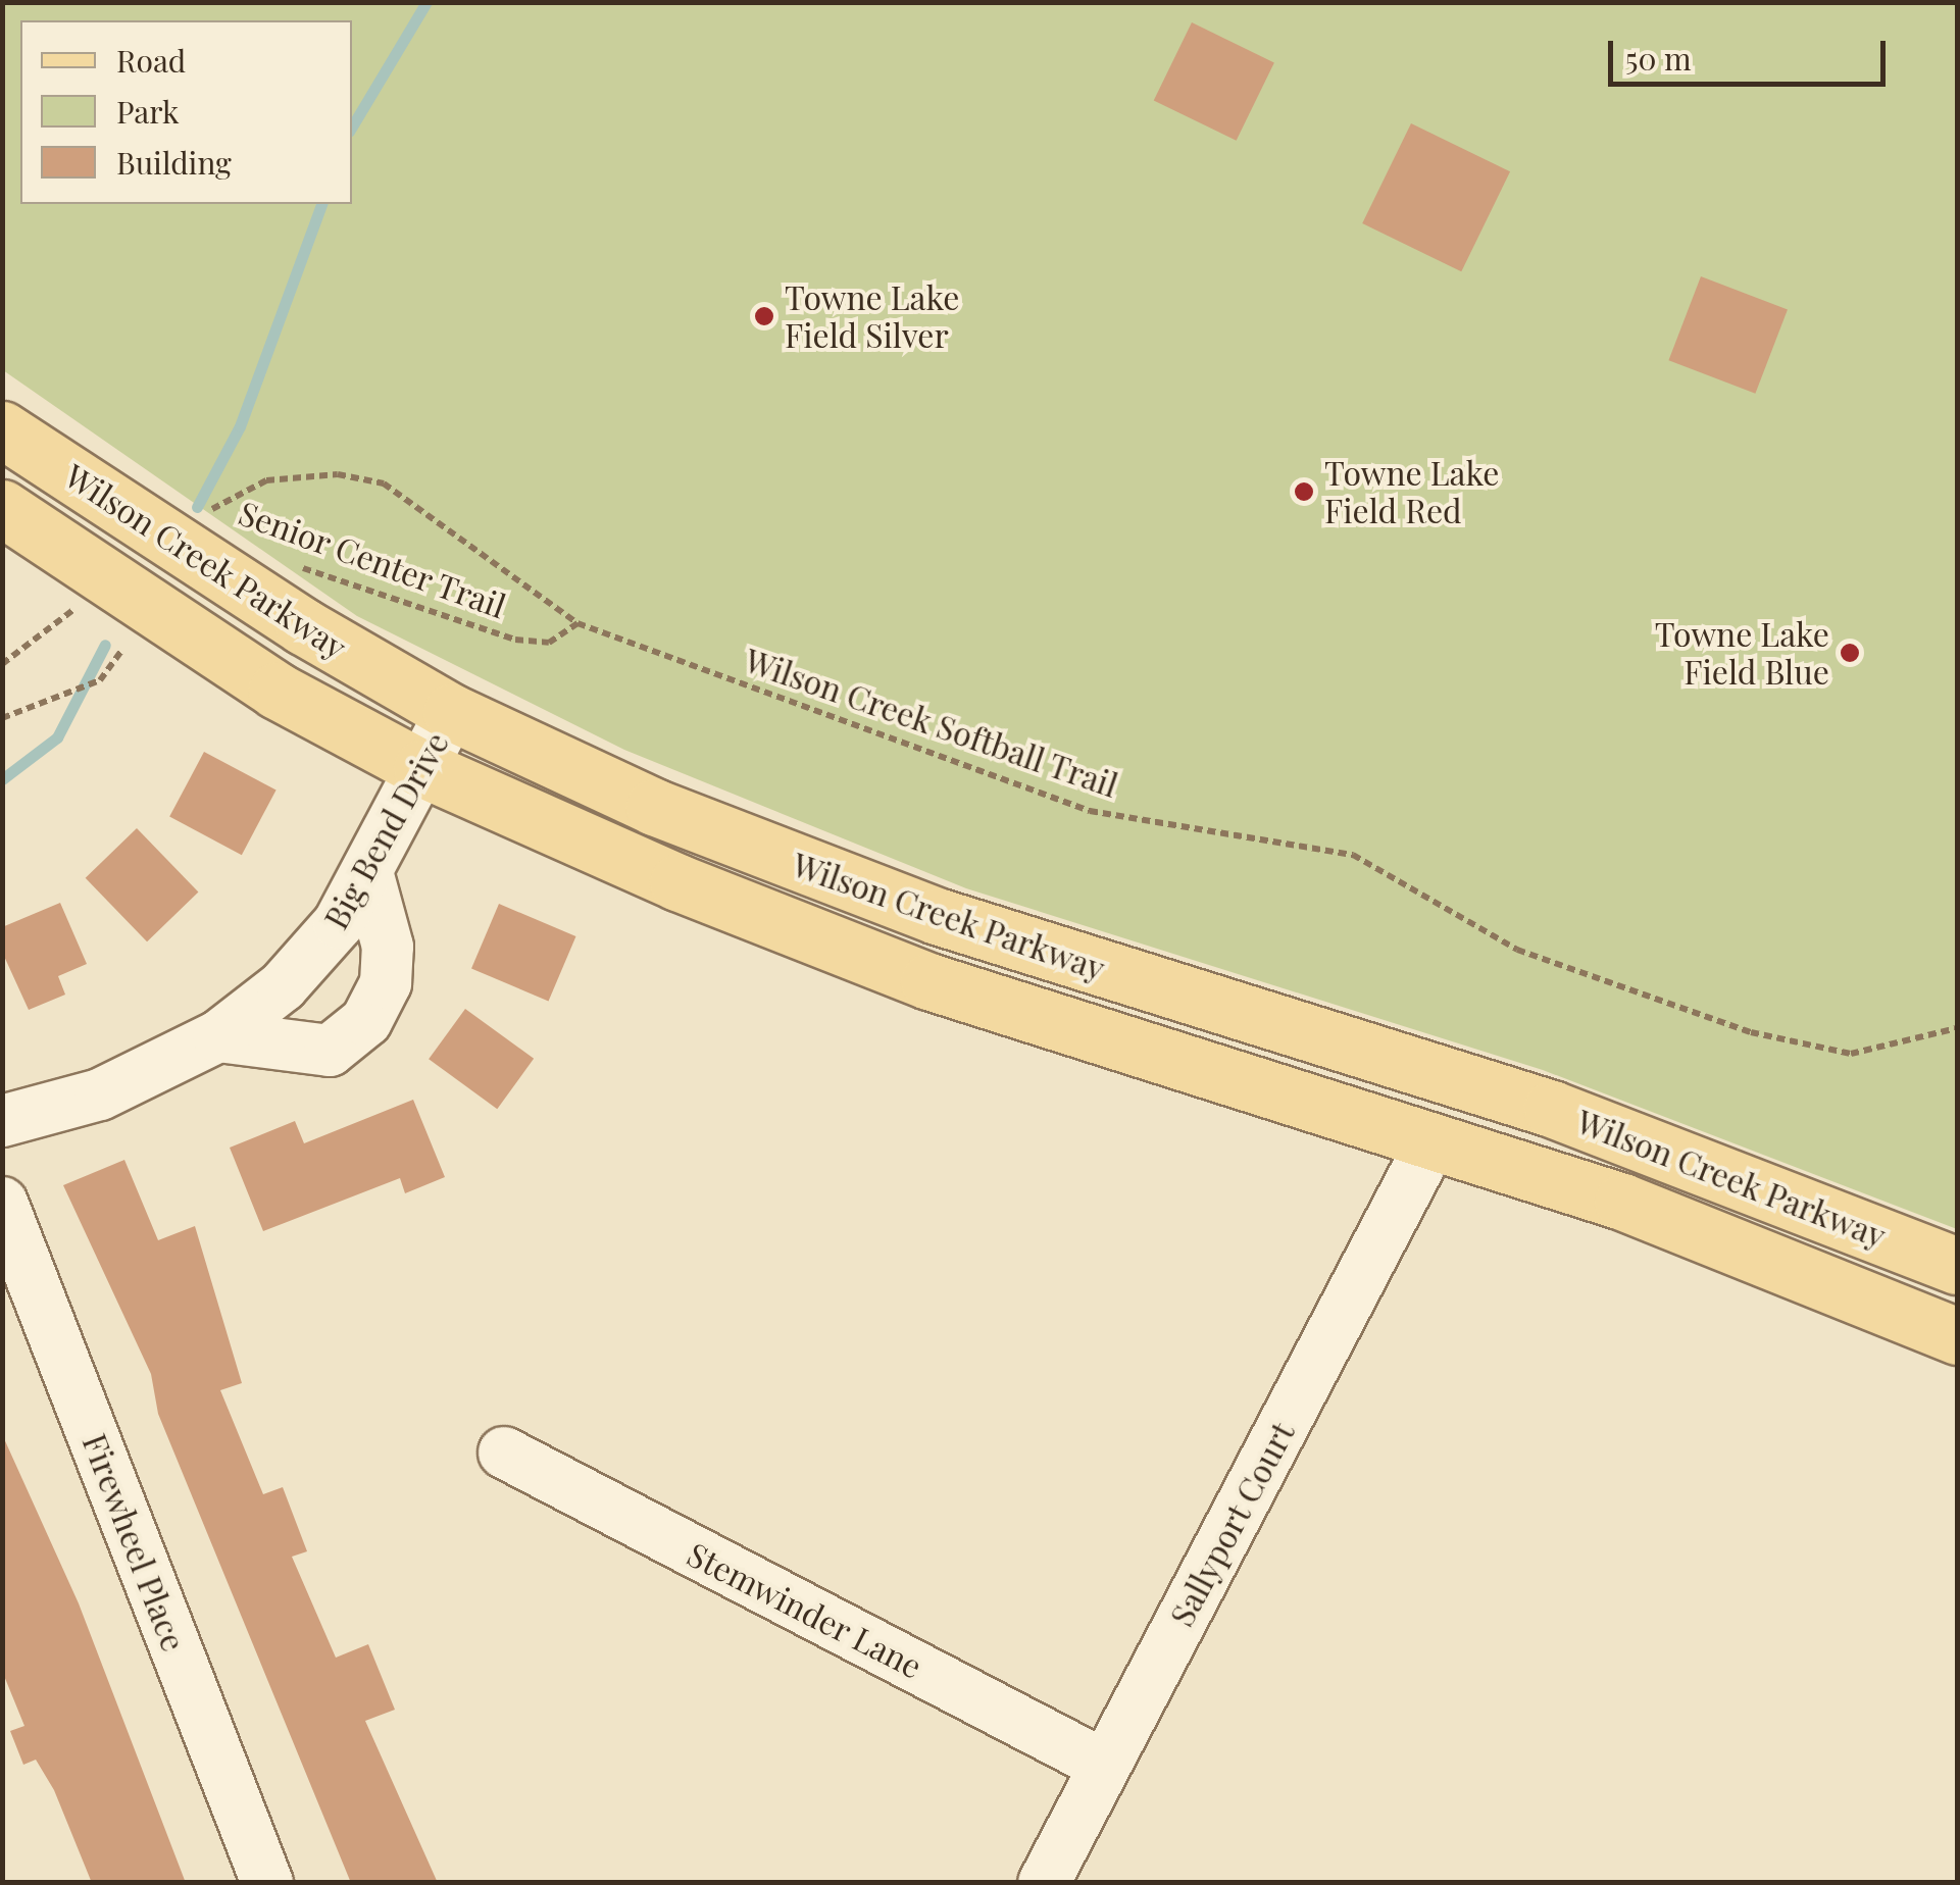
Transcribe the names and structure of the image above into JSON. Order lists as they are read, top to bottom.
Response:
{
  "streets": {
    "main road": ["Wilson Creek Parkway"],
    "street": [
      "Big Bend Drive",
      "Sallyport Court",
      "Firewheel Place",
      "Stemwinder Lane"
    ],
    "path": ["Senior Center Trail", "Wilson Creek Softball Trail"]
  },
  "crossings": [
    ["Senior Center Trail", "Wilson Creek Softball Trail"],
    ["Wilson Creek Parkway", "Big Bend Drive"],
    ["Sallyport Court", "Stemwinder Lane"]
  ],
  "places": ["Towne Lake Field Silver", "Towne Lake Field Red", "Towne Lake Field Blue"],
  "legend": ["Road", "Park", "Building"],
  "scale_bar": "50 m"
}
